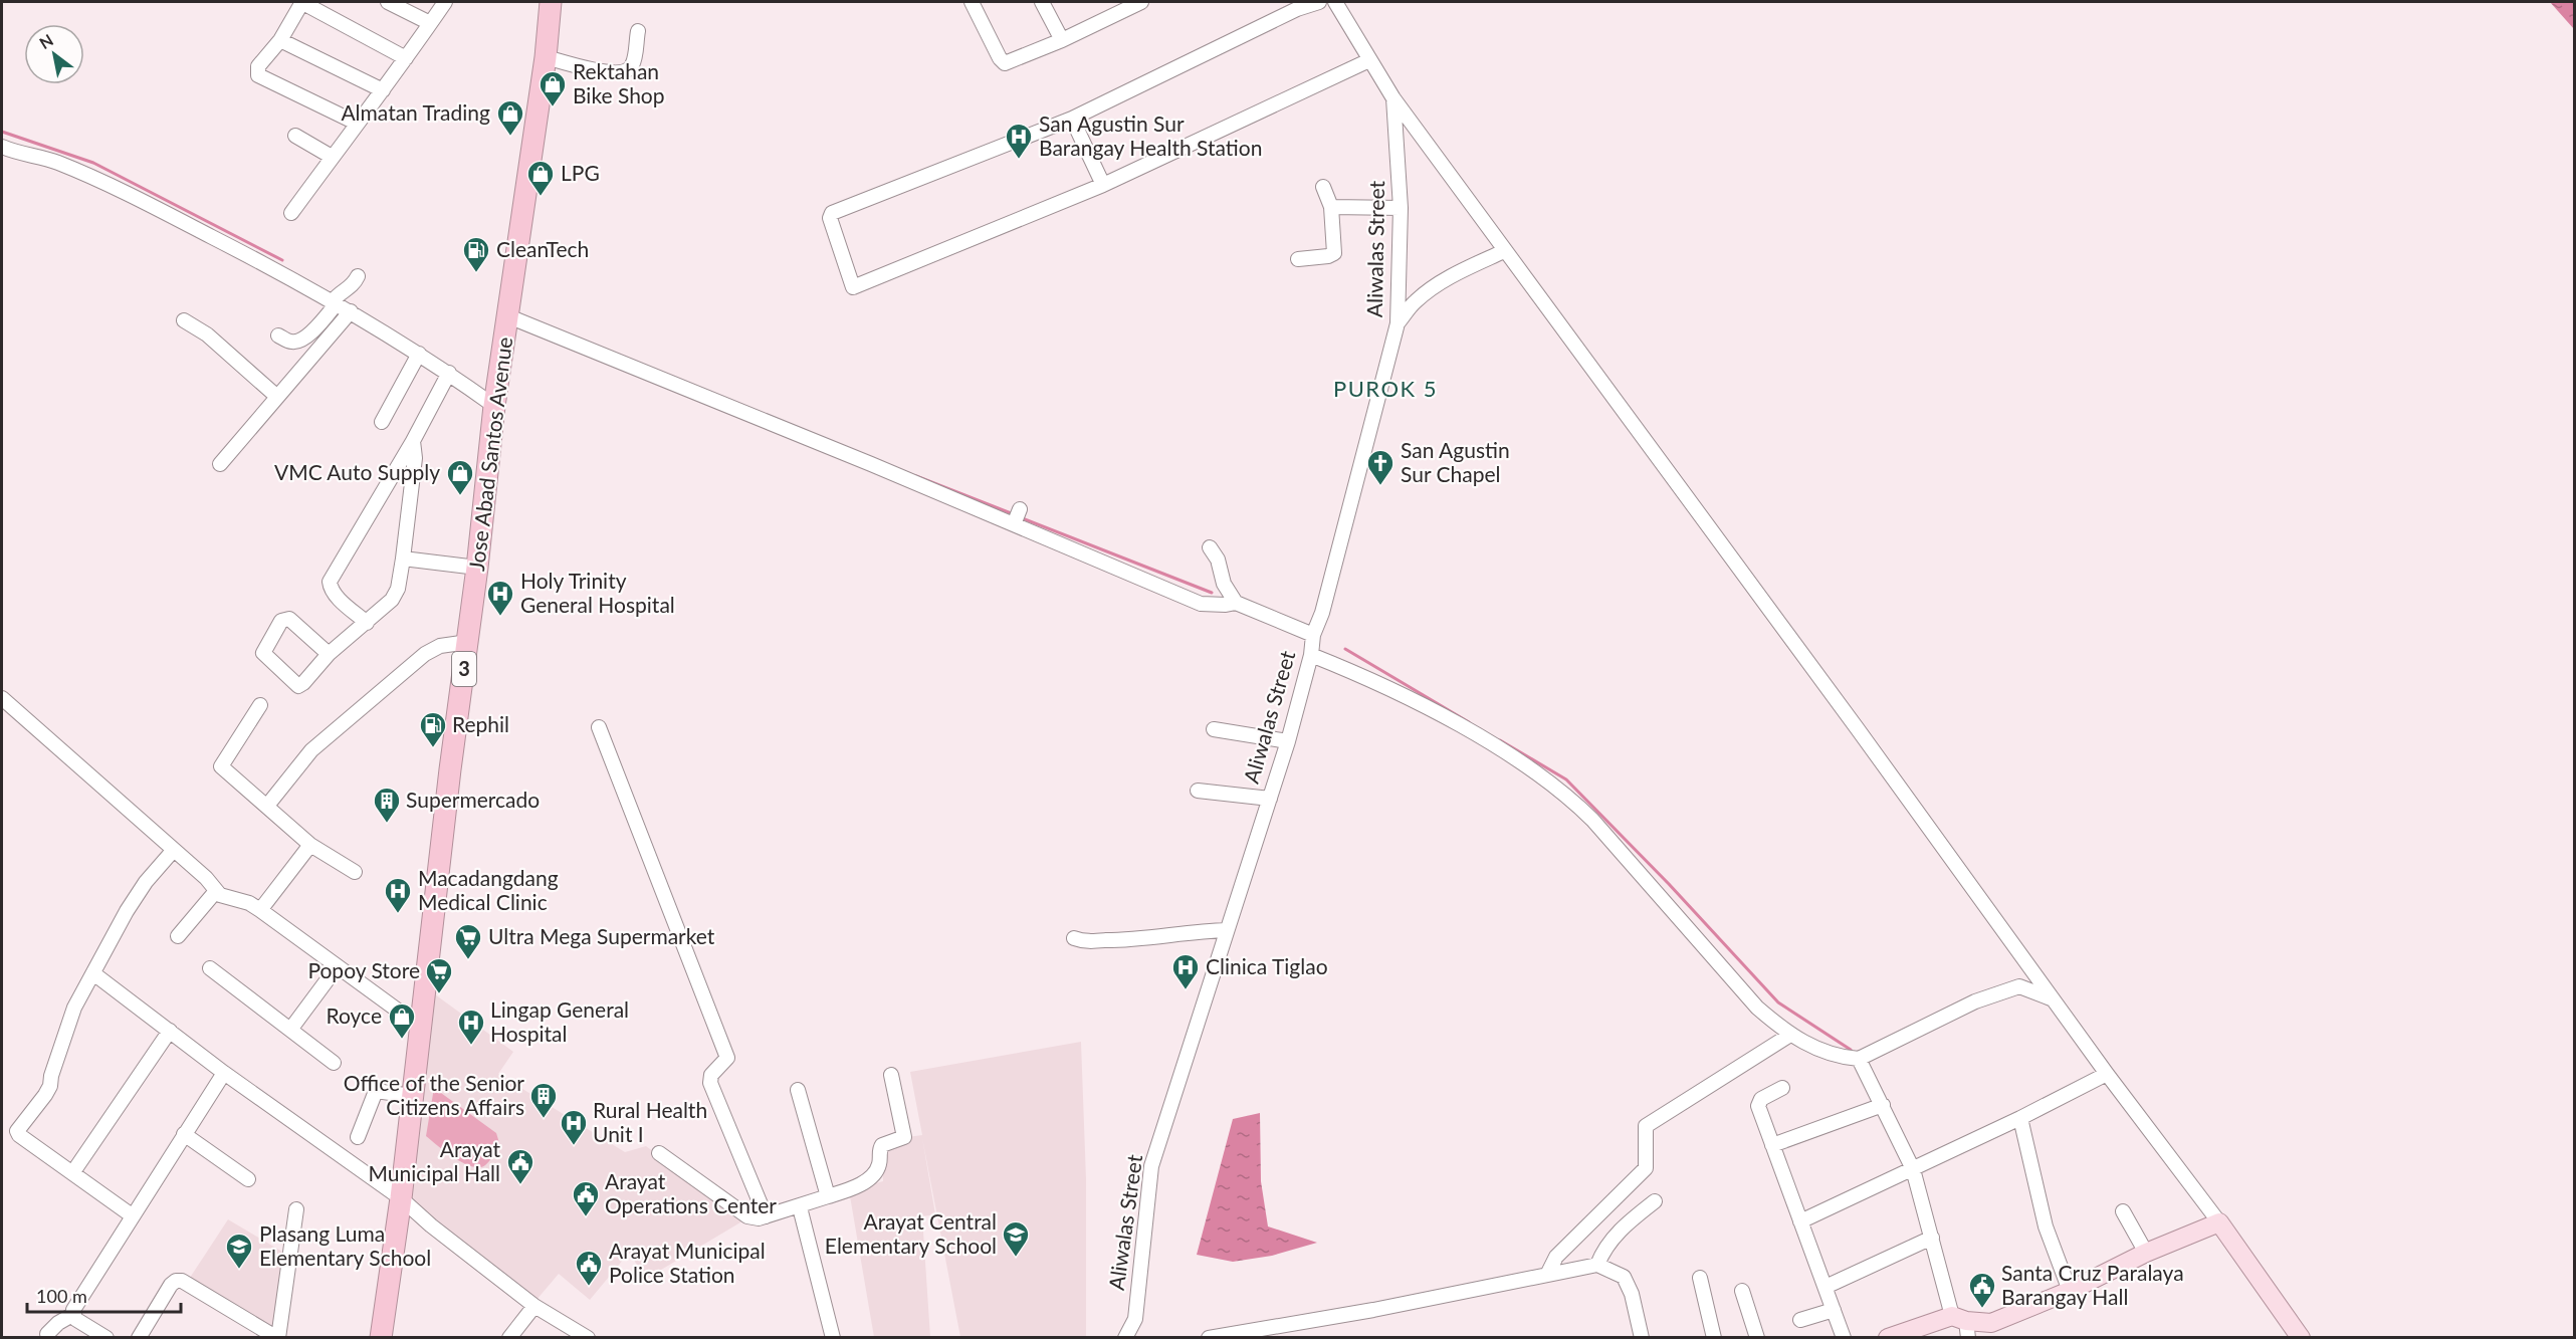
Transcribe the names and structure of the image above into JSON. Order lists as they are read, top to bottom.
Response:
{
  "streets": {
    "highway": ["Jose Abad Santos Avenue", "3"],
    "street": ["Aliwalas Street"]
  },
  "districts": ["PUROK 5"],
  "places": {
    "shop": [
      "Rektahan Bike Shop",
      "Almatan Trading",
      "LPG",
      "VMC Auto Supply",
      "Royce"
    ],
    "hospital": [
      "San Agustin Sur Barangay Health Station",
      "Holy Trinity General Hospital",
      "Macadangdang Medical Clinic",
      "Clinica Tiglao",
      "Lingap General Hospital",
      "Rural Health Unit I"
    ],
    "fuel station": ["CleanTech", "Rephil"],
    "church": ["San Agustin Sur Chapel"],
    "building": ["Supermercado", "Office of the Senior Citizens Affairs"],
    "supermarket": ["Ultra Mega Supermarket", "Popoy Store"],
    "public building": [
      "Arayat Municipal Hall",
      "Arayat Operations Center",
      "Arayat Municipal Police Station",
      "Santa Cruz Paralaya Barangay Hall"
    ],
    "school or university": ["Arayat Central Elementary School", "Plasang Luma Elementary School"]
  },
  "scale_bar": "100 m",
  "north": "top left"
}
